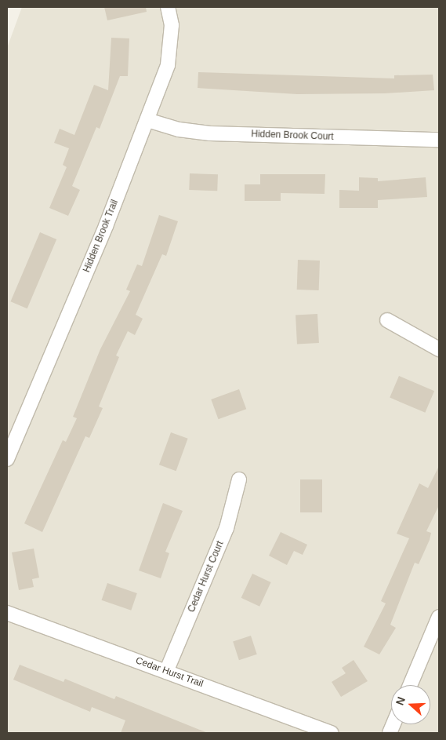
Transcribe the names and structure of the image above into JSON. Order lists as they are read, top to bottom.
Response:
{
  "streets": {
    "street": [
      "Hidden Brook Court",
      "Hidden Brook Trail",
      "Cedar Hurst Court",
      "Cedar Hurst Trail"
    ]
  },
  "crossings": [
    ["Hidden Brook Court", "Hidden Brook Trail"],
    ["Cedar Hurst Court", "Cedar Hurst Trail"]
  ],
  "north": "left"
}
